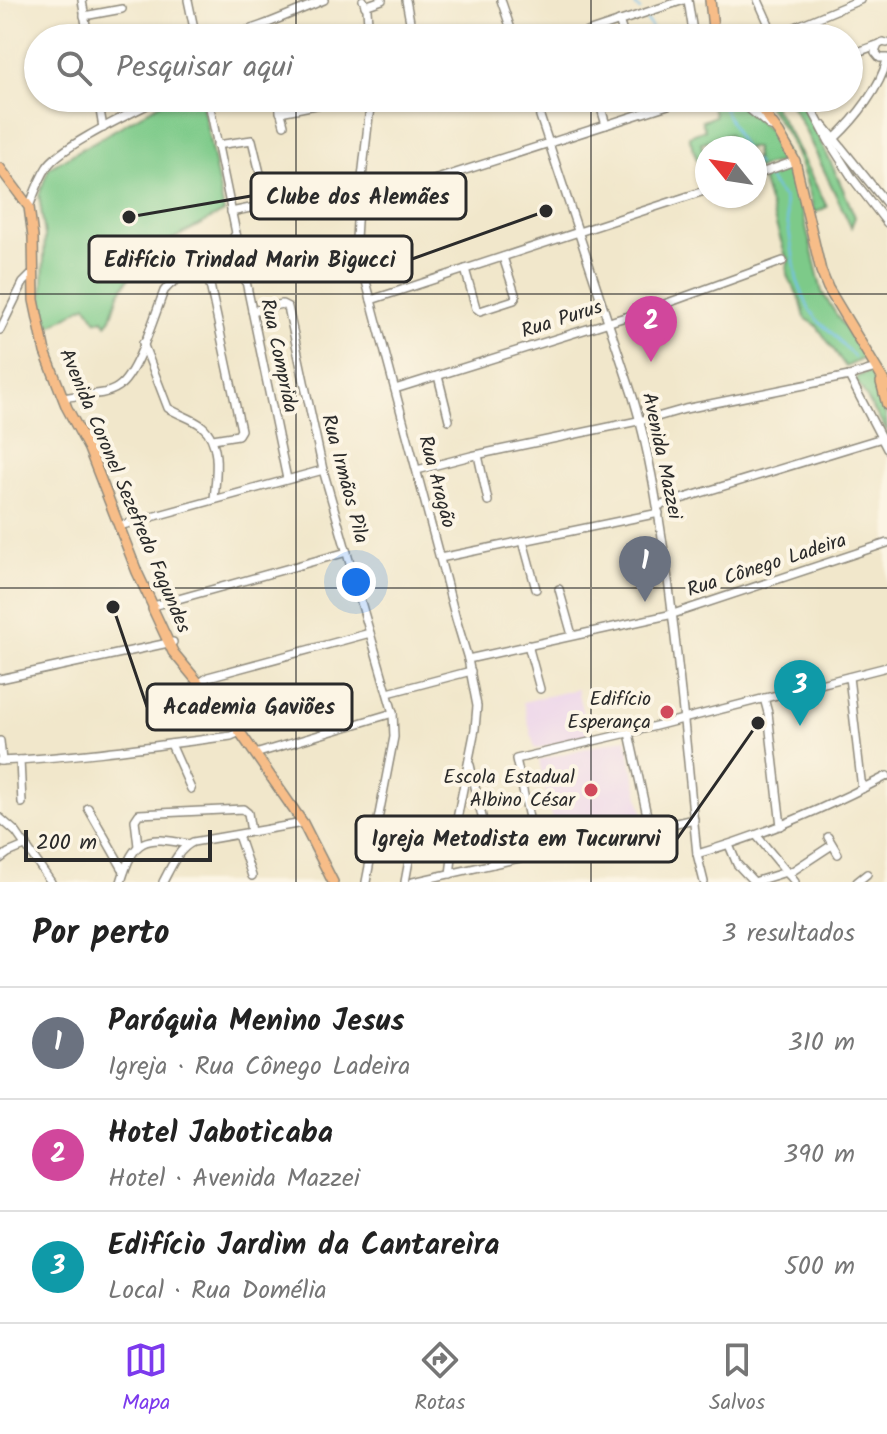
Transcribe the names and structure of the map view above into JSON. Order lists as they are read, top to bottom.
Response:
{
  "streets": {
    "main road": ["Avenida Coronel Sezefredo Fagundes"],
    "street": [
      "Rua Purus",
      "Rua Comprida",
      "Avenida Mazzei",
      "Rua Irmãos Pìla",
      "Rua Aragão",
      "Rua Cônego Ladeira"
    ]
  },
  "crossings": [
    ["Rua Purus", "Avenida Mazzei"],
    ["Rua Purus", "Rua Aragão"],
    ["Rua Comprida", "Rua Irmãos Pìla"],
    ["Avenida Mazzei", "Rua Cônego Ladeira"],
    ["Rua Aragão", "Rua Cônego Ladeira"]
  ],
  "places": [
    "Edifício Trindad Marin Bigucci",
    "Clube dos Alemães",
    "Academia Gaviões",
    "Edifício Esperança",
    "Igreja Metodista em Tucururvi",
    "Escola Estadual Albino César"
  ],
  "scale_bar": "200 m",
  "north": "top left",
  "page": {
    "search": "Pesquisar aqui",
    "pins": ["2", "1", "3"],
    "scale": "200 m",
    "heading": ["Por perto", "3 resultados"],
    "list": [
      {
        "mark": "1",
        "name": "Paróquia Menino Jesus",
        "note": "Igreja · Rua Cônego Ladeira",
        "value": "310 m"
      },
      {
        "mark": "2",
        "name": "Hotel Jaboticaba",
        "note": "Hotel · Avenida Mazzei",
        "value": "390 m"
      },
      {
        "mark": "3",
        "name": "Edifício Jardim da Cantareira",
        "note": "Local · Rua Domélia",
        "value": "500 m"
      }
    ],
    "nav": ["Mapa", "Rotas", "Salvos"]
  }
}
